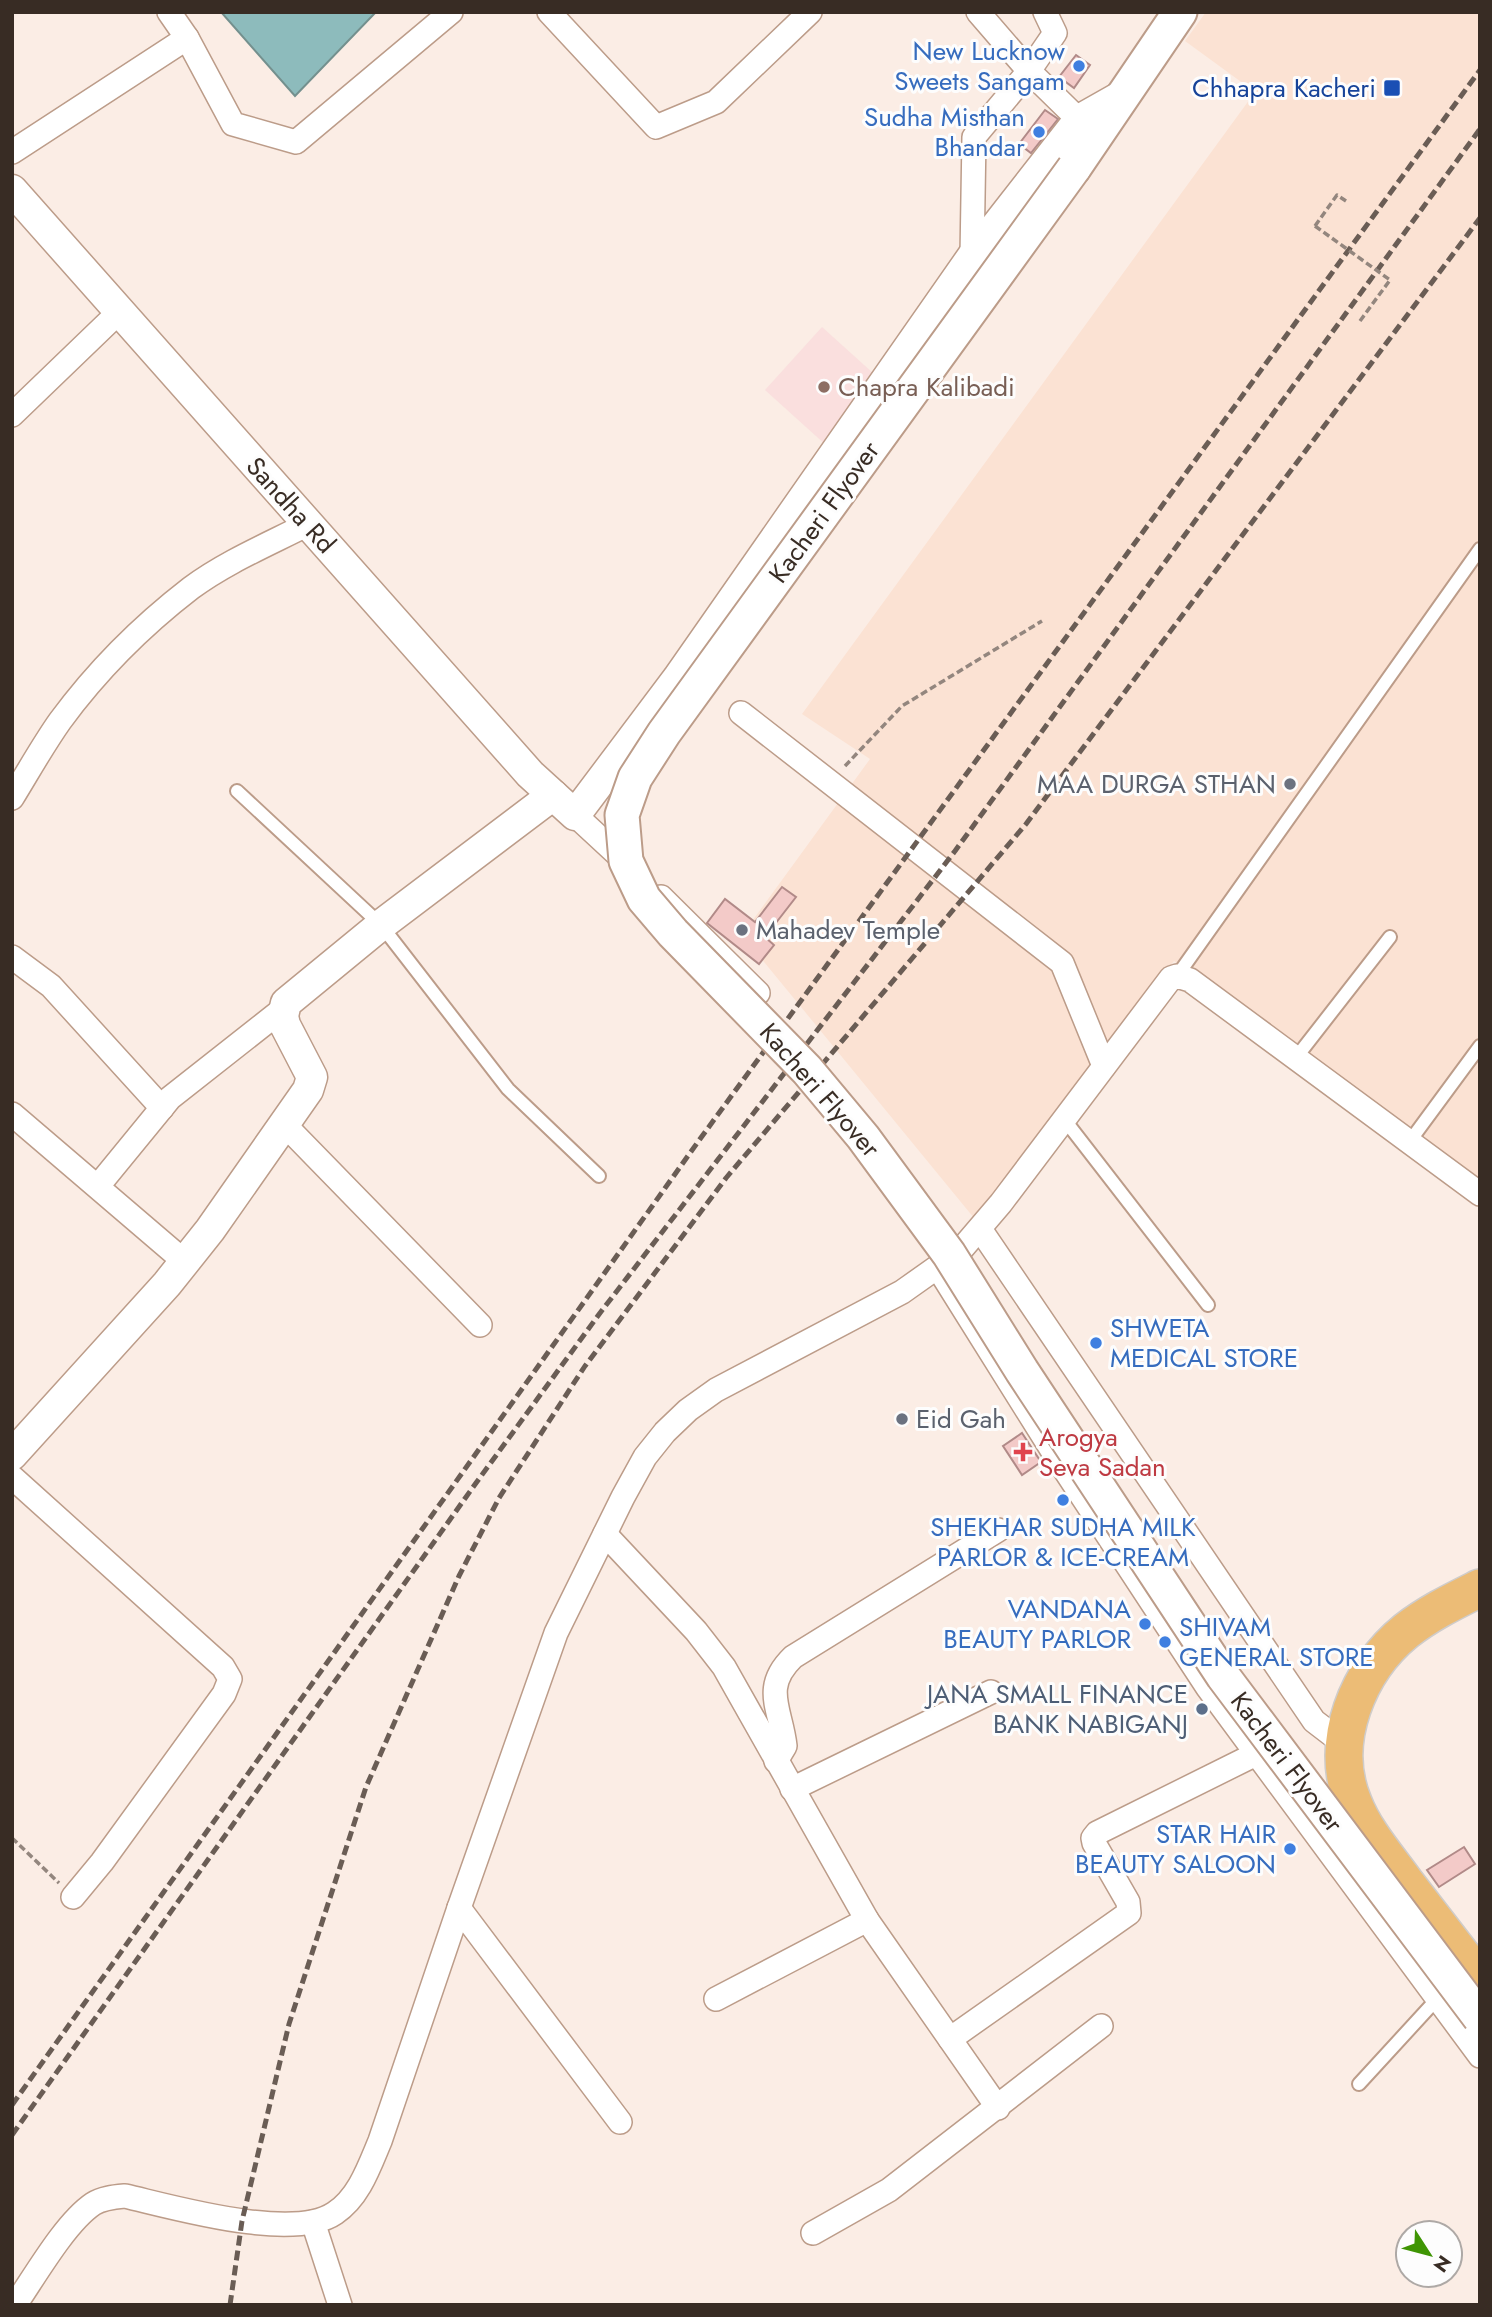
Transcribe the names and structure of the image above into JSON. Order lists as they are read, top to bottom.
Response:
{
  "streets": {
    "main road": ["Kacheri Flyover"],
    "street": ["Sandha Rd"]
  },
  "places": {
    "other": [
      "New Lucknow Sweets Sangam",
      "Sudha Misthan Bhandar",
      "Chapra Kalibadi",
      "MAA DURGA STHAN",
      "Mahadev Temple",
      "SHWETA MEDICAL STORE",
      "Eid Gah",
      "SHEKHAR SUDHA MILK PARLOR & ICE-CREAM",
      "VANDANA BEAUTY PARLOR",
      "SHIVAM GENERAL STORE",
      "JANA SMALL FINANCE BANK NABIGANJ",
      "STAR HAIR BEAUTY SALOON"
    ],
    "transit": ["Chhapra Kacheri"],
    "health": ["Arogya Seva Sadan"]
  },
  "north": "bottom right"
}
